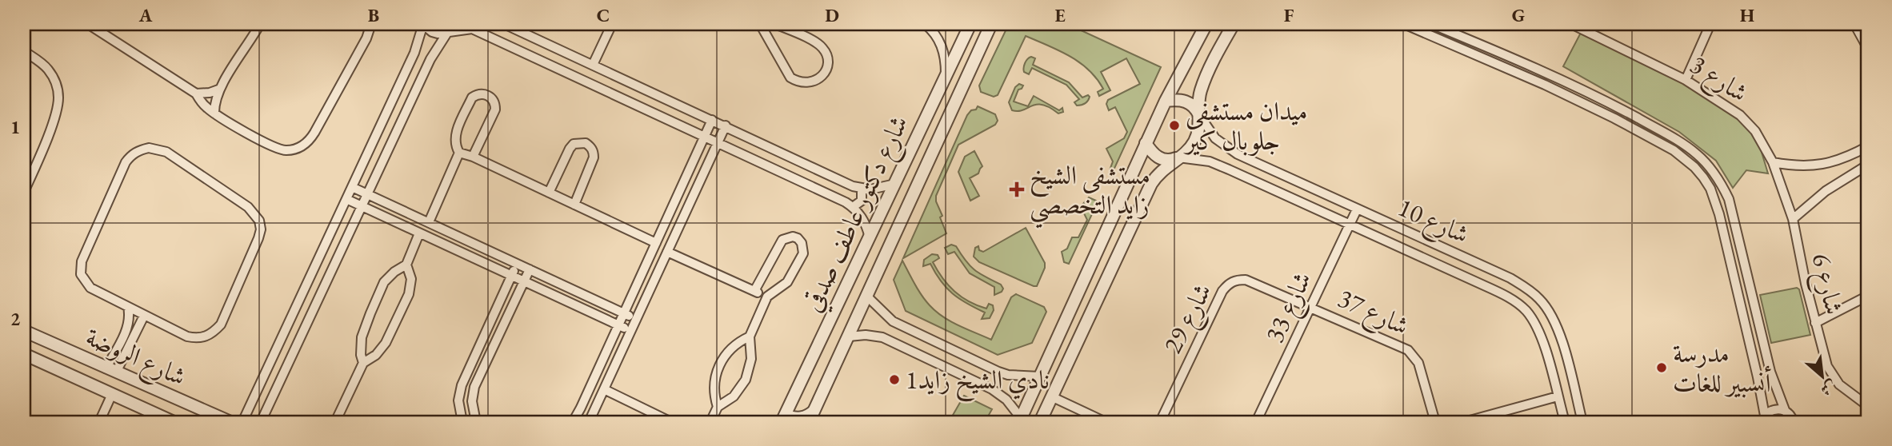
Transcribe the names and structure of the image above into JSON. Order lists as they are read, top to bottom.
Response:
{
  "streets": {
    "street": [
      "شارع 3",
      "شارع دكتور عاطف صدقي",
      "شارع 10",
      "شارع 6",
      "شارع 33",
      "شارع 37",
      "شارع 29",
      "شارع الروضة"
    ]
  },
  "crossings": [
    ["شارع 3", "شارع 6"],
    ["شارع 10", "شارع 33"],
    ["شارع 33", "شارع 37"],
    ["شارع 33", "شارع 29"],
    ["شارع 37", "شارع 29"]
  ],
  "places": {
    "other": ["ميدان مستشفى جلوبال كير", "مدرسة أنسبير للغات", "نادي الشيخ زايد1"],
    "health": ["مستشفى الشيخ زايد التخصصي"]
  },
  "north": "bottom right",
  "grid": {
    "columns": [
      "A",
      "B",
      "C",
      "D",
      "E",
      "F",
      "G",
      "H"
    ],
    "rows": ["1", "2"]
  }
}
